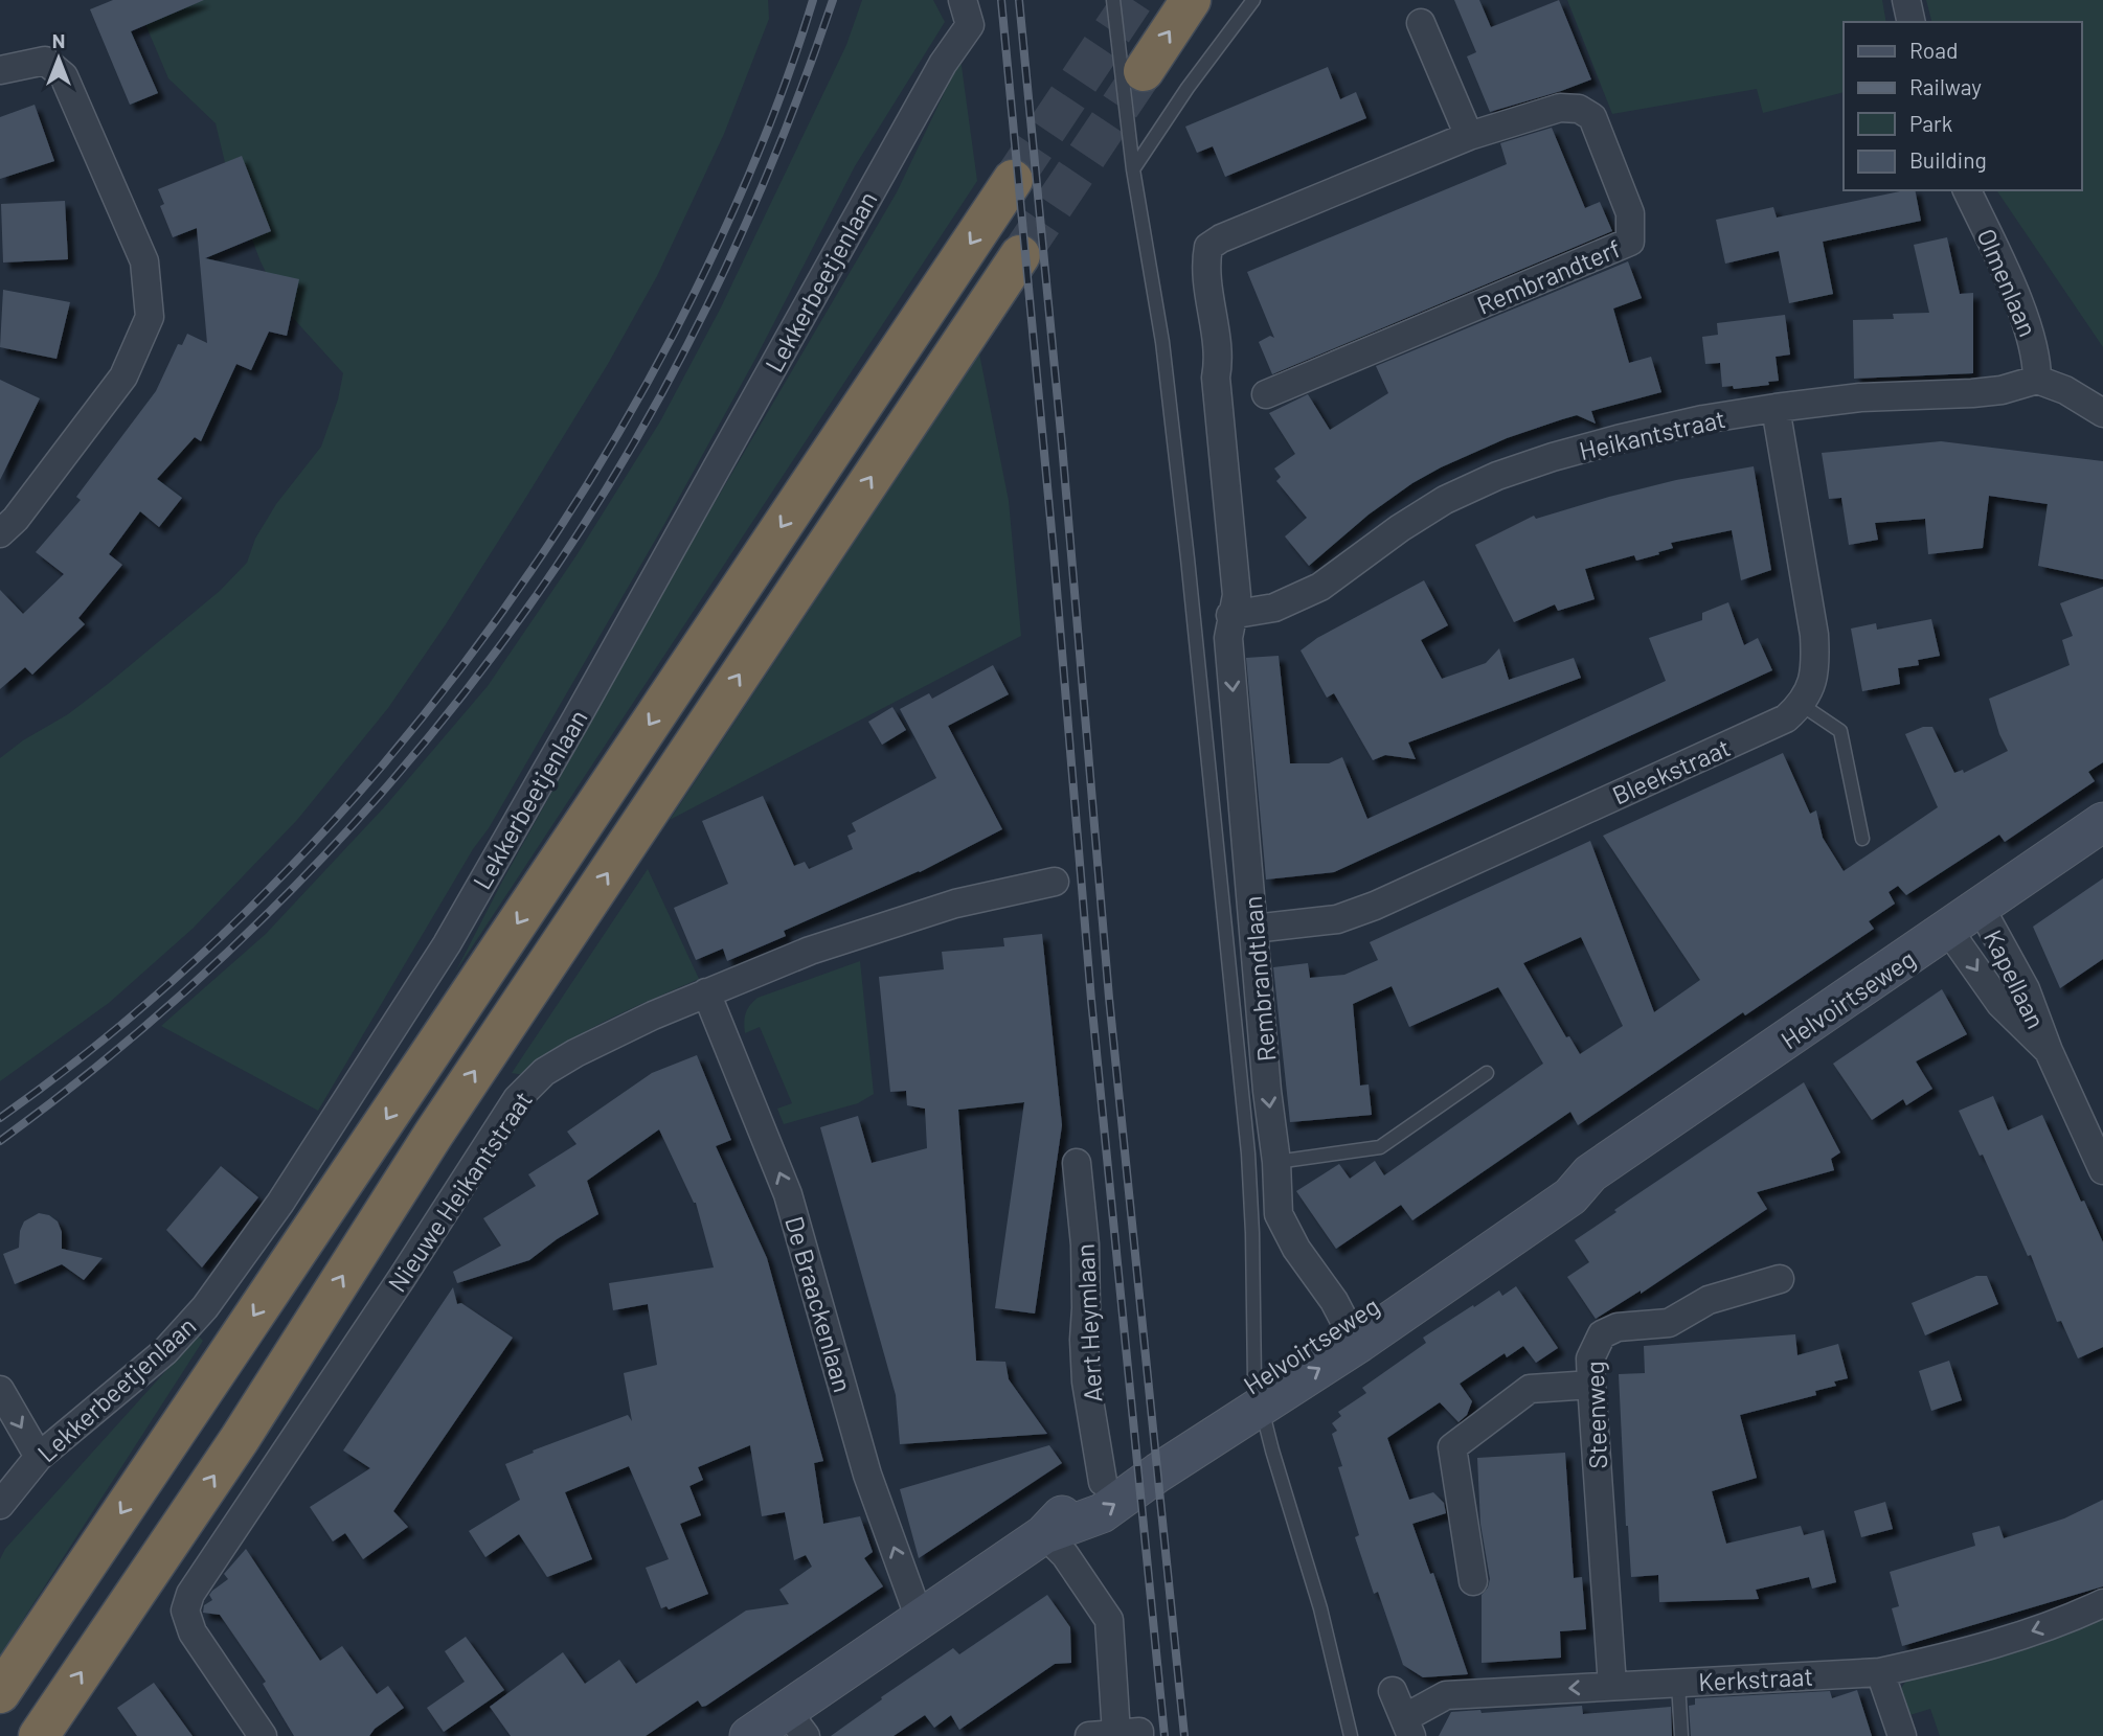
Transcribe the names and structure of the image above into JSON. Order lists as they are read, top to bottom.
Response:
{
  "streets": {
    "main road": ["Helvoirtseweg"],
    "street": [
      "Rembrandterf",
      "Lekkerbeetjenlaan",
      "Olmenlaan",
      "Heikantstraat",
      "Bleekstraat",
      "Rembrandtlaan",
      "Kapellaan",
      "Nieuwe Heikantstraat",
      "De Braackenlaan",
      "Aert Heymlaan",
      "Steenweg",
      "Kerkstraat"
    ]
  },
  "crossings": [
    ["Rembrandterf", "Heikantstraat"],
    ["Rembrandterf", "Rembrandtlaan"],
    ["Olmenlaan", "Heikantstraat"],
    ["Heikantstraat", "Rembrandtlaan"],
    ["Bleekstraat", "Rembrandtlaan"],
    ["Rembrandtlaan", "Helvoirtseweg"],
    ["Kapellaan", "Helvoirtseweg"],
    ["Helvoirtseweg", "De Braackenlaan"],
    ["Helvoirtseweg", "Aert Heymlaan"],
    ["Nieuwe Heikantstraat", "De Braackenlaan"],
    ["Steenweg", "Kerkstraat"]
  ],
  "one_way": ["Rembrandtlaan", "De Braackenlaan", "Kerkstraat"],
  "legend": [
    "Road",
    "Railway",
    "Park",
    "Building"
  ],
  "north": "top"
}
